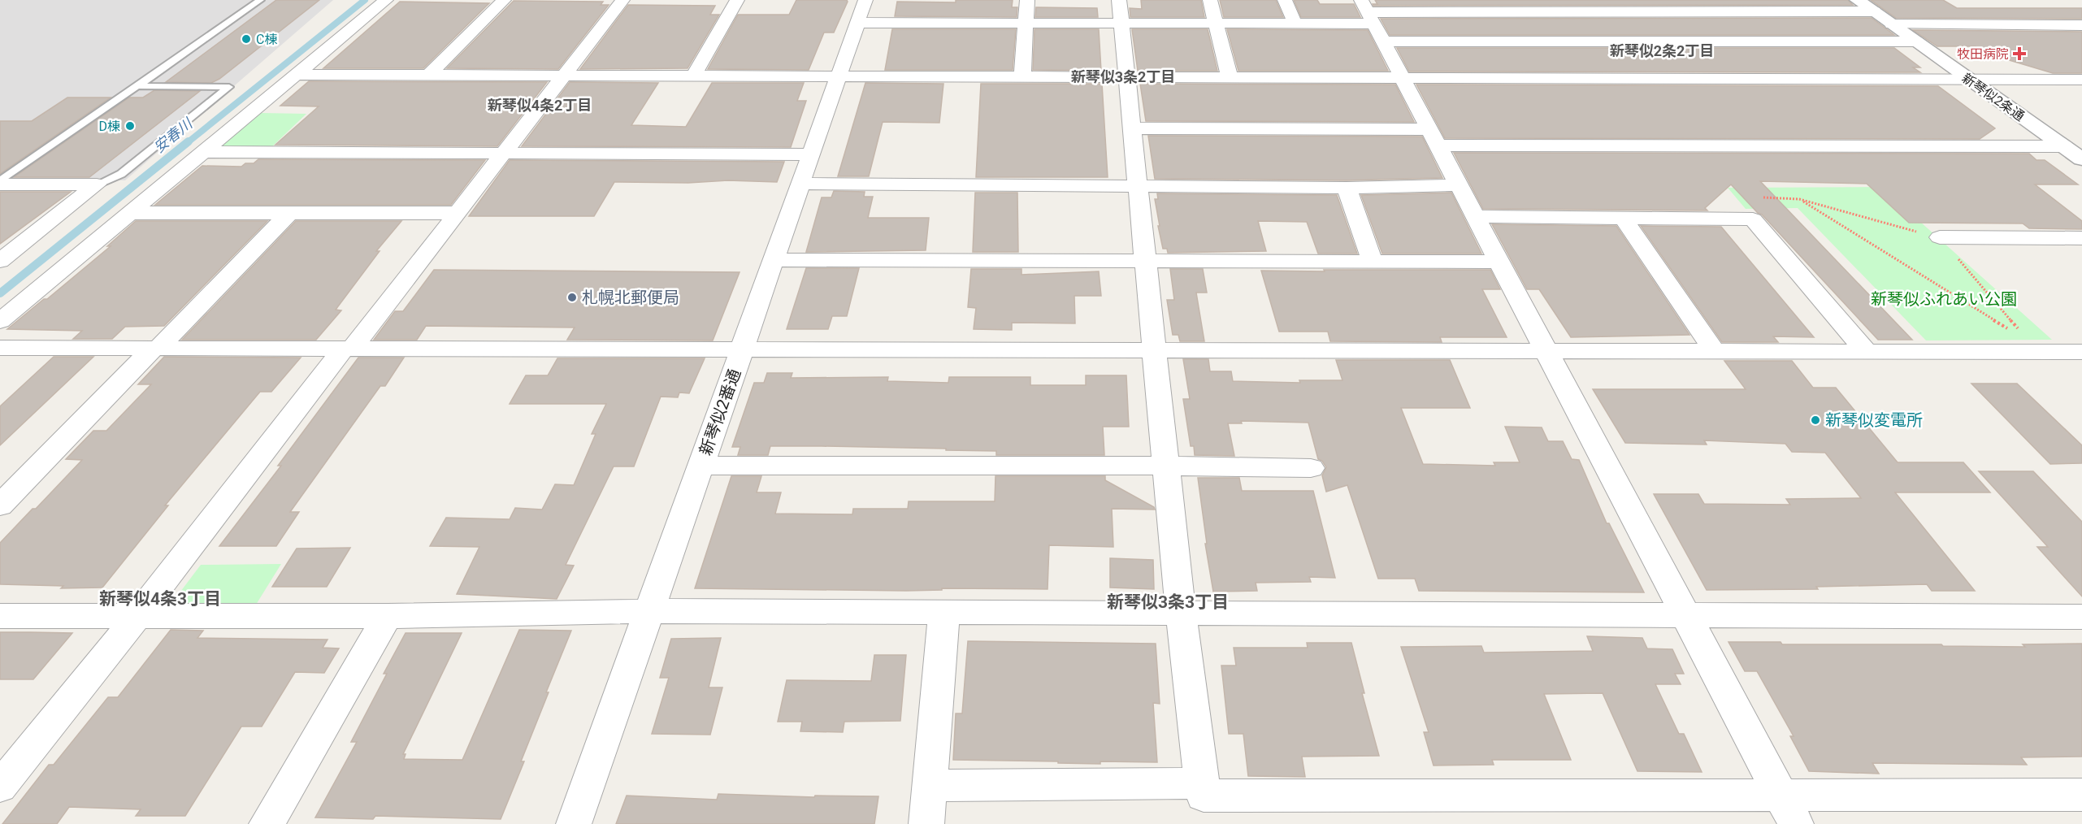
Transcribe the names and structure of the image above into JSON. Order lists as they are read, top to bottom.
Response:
{
  "streets": {
    "street": ["新琴似2条通", "新琴似2番通"]
  },
  "districts": [
    "新琴似2条2丁目",
    "新琴似3条2丁目",
    "新琴似4条2丁目",
    "新琴似4条3丁目",
    "新琴似3条3丁目"
  ],
  "water": ["安春川"],
  "parks": ["新琴似ふれあい公園"],
  "places": {
    "other": [
      "C棟",
      "D棟",
      "札幌北郵便局",
      "新琴似変電所"
    ],
    "health": ["牧田病院"]
  }
}
